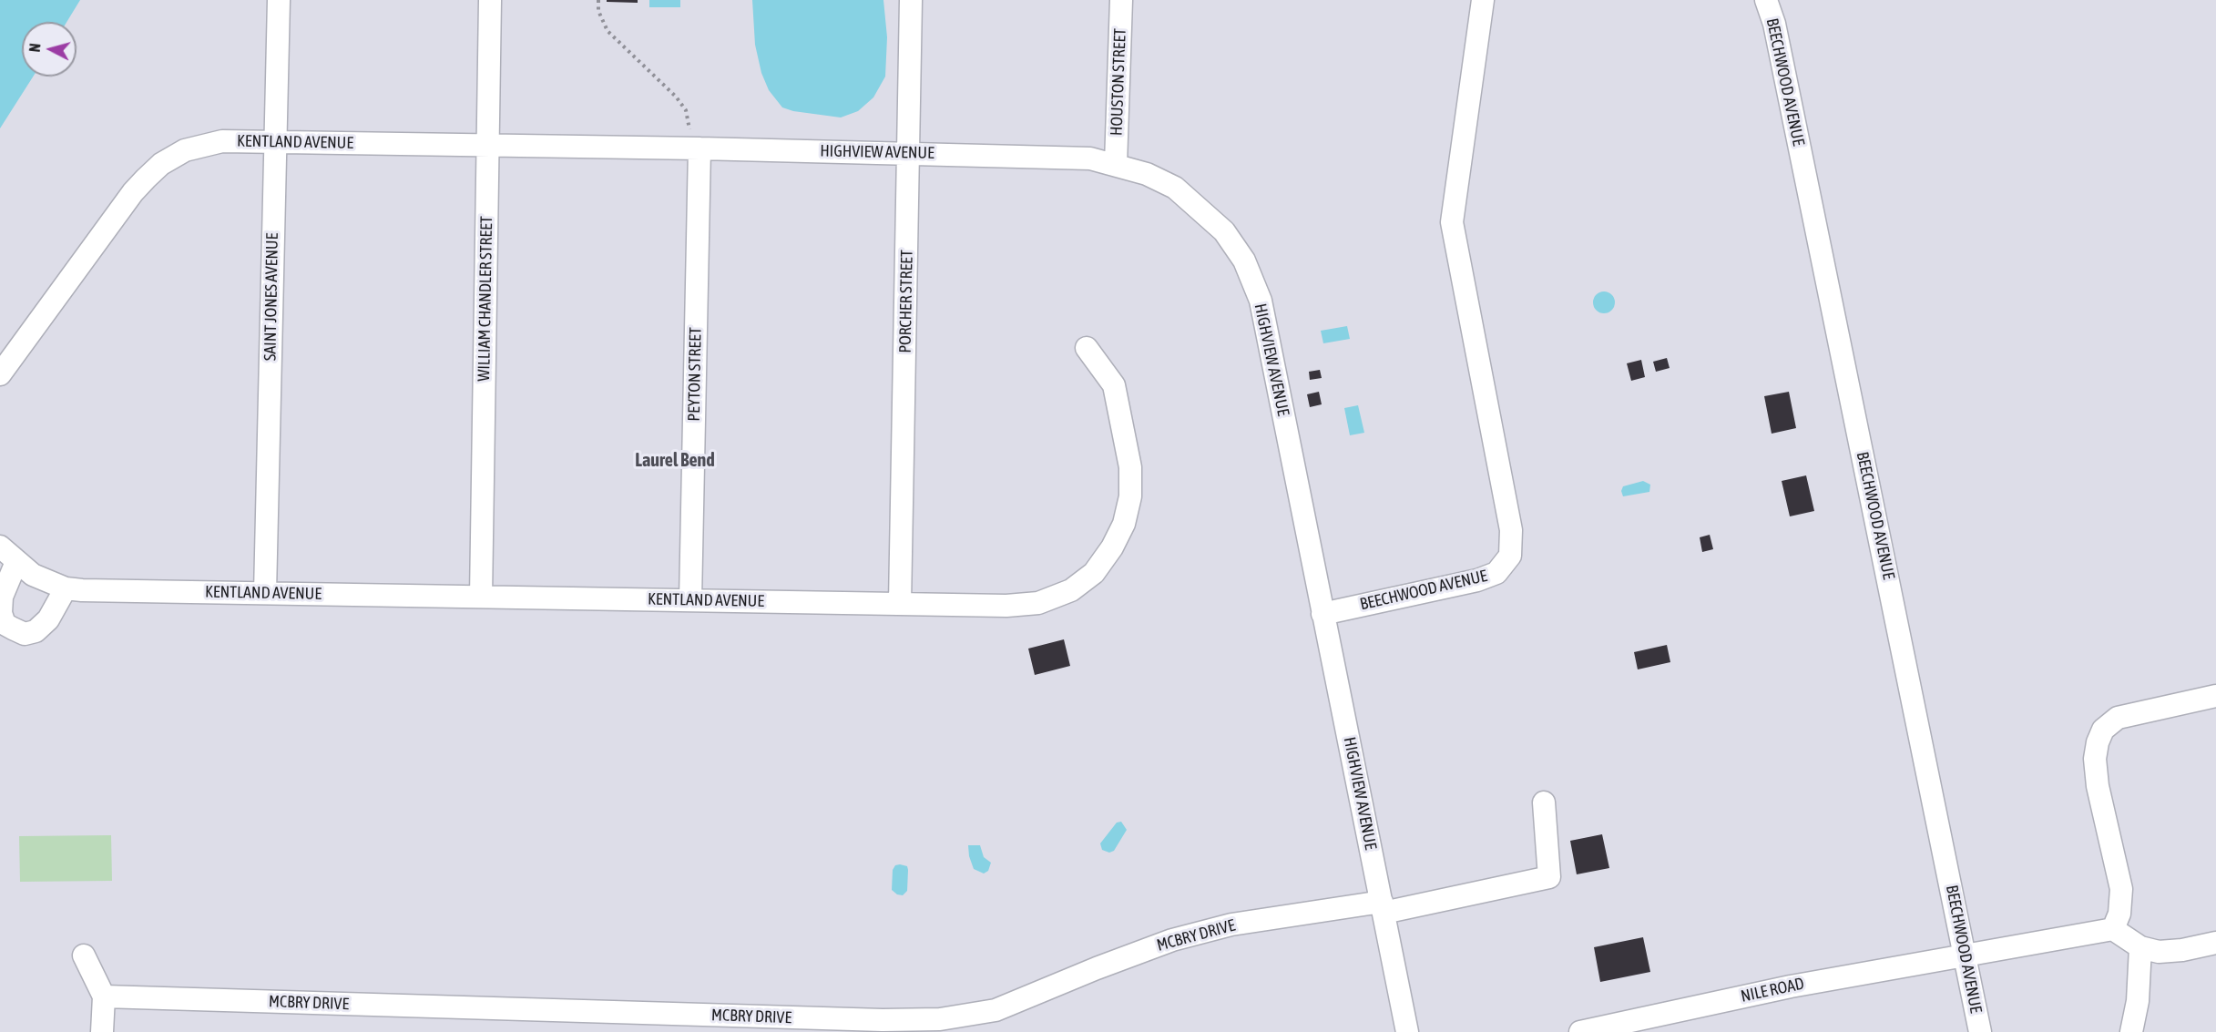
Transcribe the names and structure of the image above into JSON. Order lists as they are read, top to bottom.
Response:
{
  "streets": {
    "street": [
      "HOUSTON STREET",
      "BEECHWOOD AVENUE",
      "KENTLAND AVENUE",
      "HIGHVIEW AVENUE",
      "SAINT JONES AVENUE",
      "WILLIAM CHANDLER STREET",
      "PORCHER STREET",
      "PEYTON STREET",
      "MCBRY DRIVE",
      "NILE ROAD"
    ]
  },
  "crossings": [
    ["HOUSTON STREET", "HIGHVIEW AVENUE"],
    ["BEECHWOOD AVENUE", "HIGHVIEW AVENUE"],
    ["BEECHWOOD AVENUE", "NILE ROAD"],
    ["KENTLAND AVENUE", "HIGHVIEW AVENUE"],
    ["KENTLAND AVENUE", "SAINT JONES AVENUE"],
    ["KENTLAND AVENUE", "WILLIAM CHANDLER STREET"],
    ["KENTLAND AVENUE", "PORCHER STREET"],
    ["KENTLAND AVENUE", "PEYTON STREET"],
    ["HIGHVIEW AVENUE", "PORCHER STREET"],
    ["HIGHVIEW AVENUE", "PEYTON STREET"],
    ["HIGHVIEW AVENUE", "MCBRY DRIVE"]
  ],
  "districts": ["Laurel Bend"],
  "north": "left"
}
